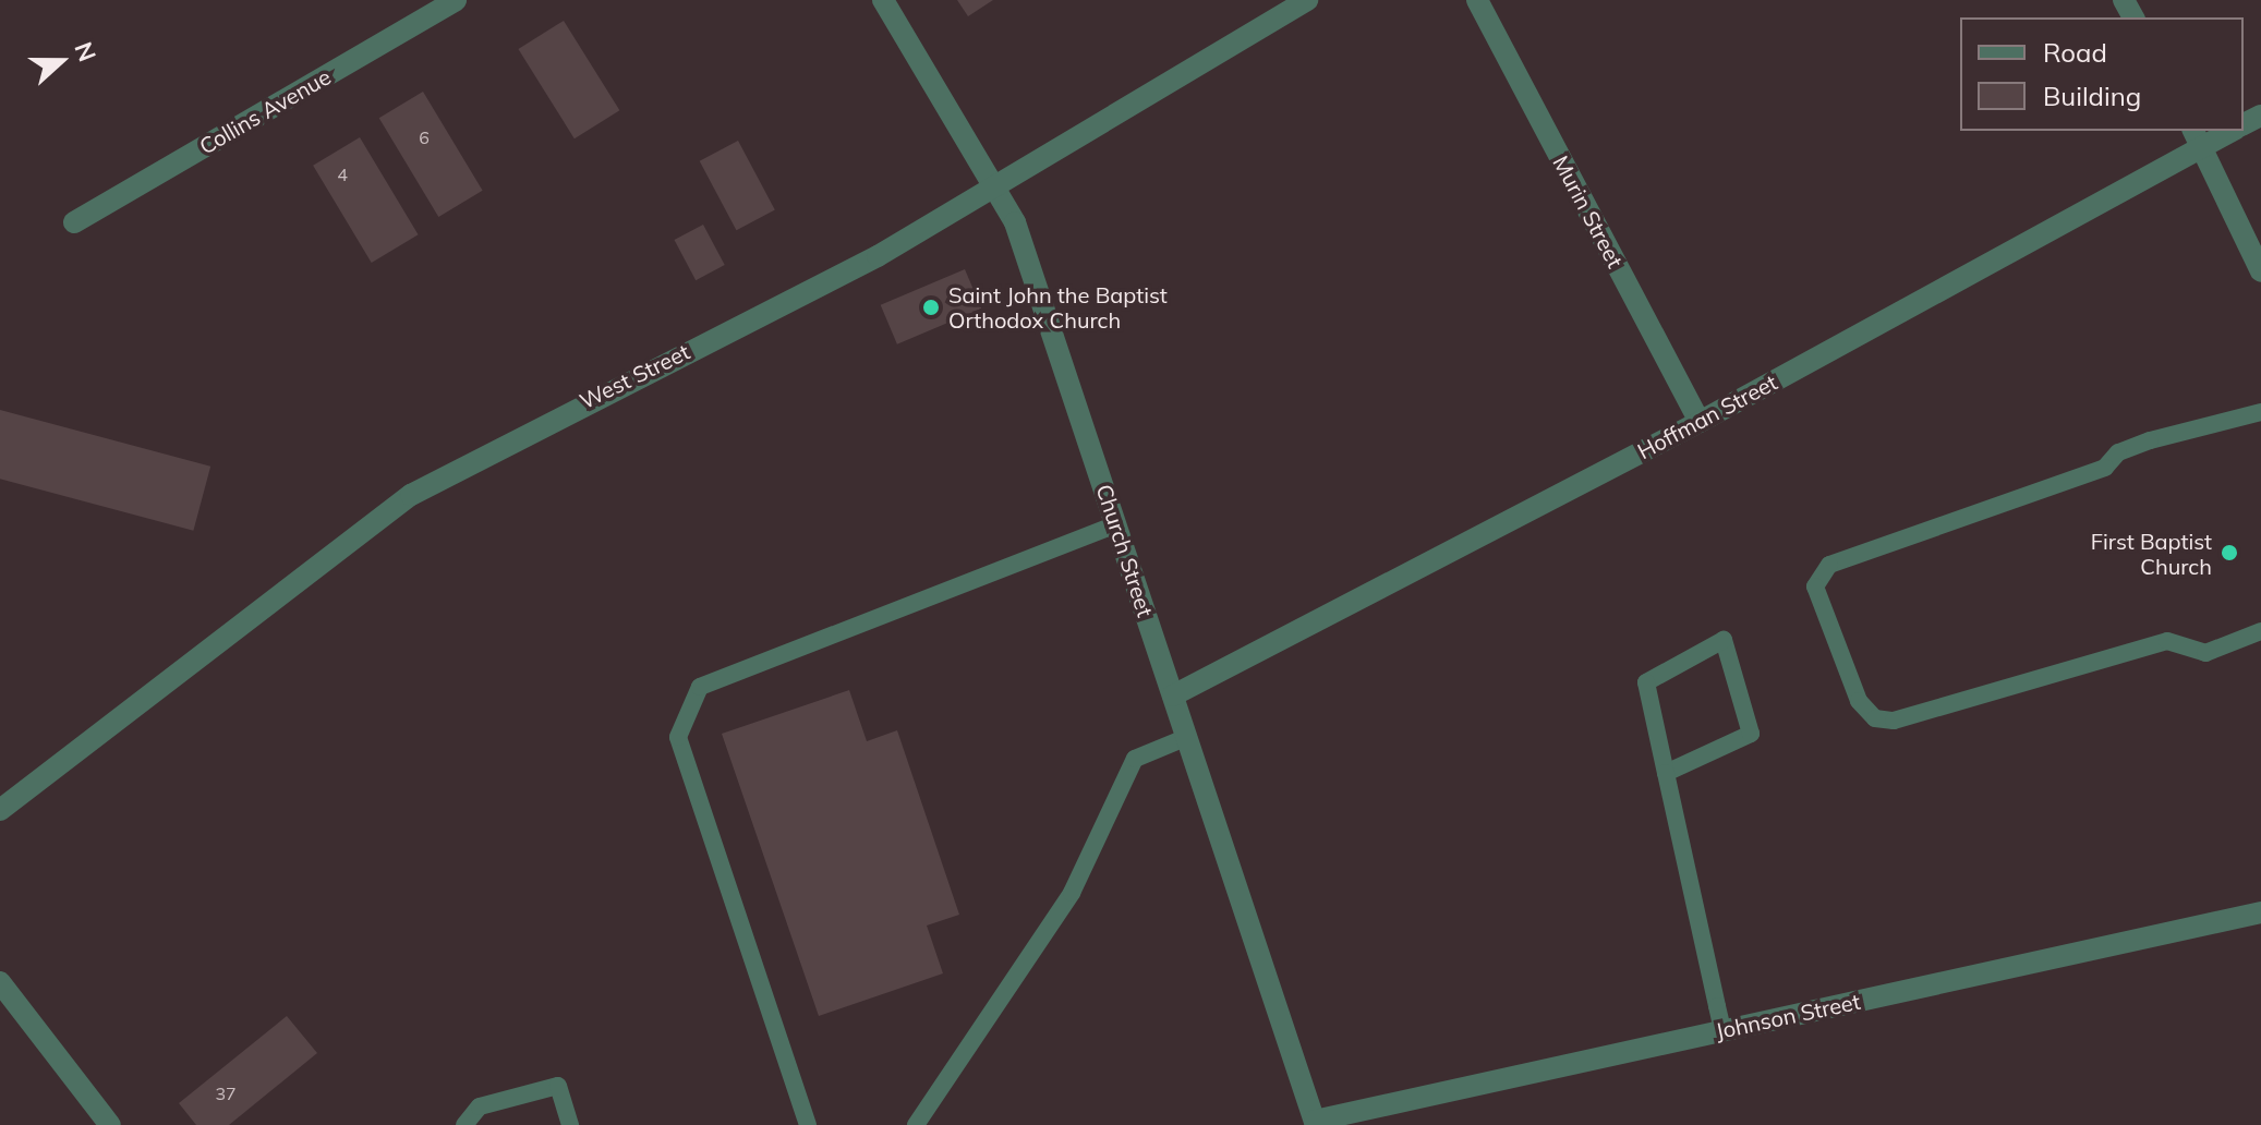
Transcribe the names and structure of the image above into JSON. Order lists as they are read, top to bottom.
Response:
{
  "streets": {
    "street": [
      "Collins Avenue",
      "Murin Street",
      "West Street",
      "Hoffman Street",
      "Church Street",
      "Johnson Street"
    ]
  },
  "crossings": [
    ["Murin Street", "Hoffman Street"],
    ["West Street", "Church Street"],
    ["Hoffman Street", "Church Street"],
    ["Church Street", "Johnson Street"]
  ],
  "places": ["Saint John the Baptist Orthodox Church", "First Baptist Church"],
  "house_numbers": ["6", "4", "37"],
  "legend": ["Road", "Building"],
  "north": "right"
}
